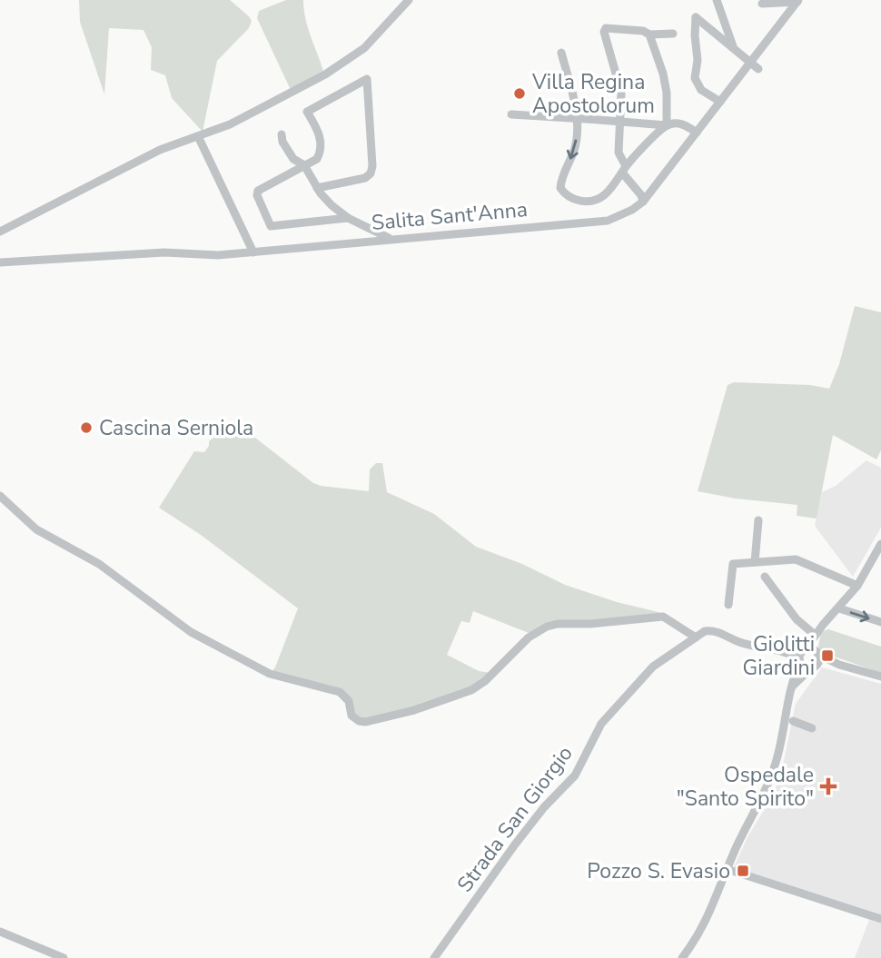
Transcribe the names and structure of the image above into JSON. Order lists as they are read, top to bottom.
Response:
{
  "streets": {
    "street": ["Salita Sant'Anna", "Strada San Giorgio"]
  },
  "places": {
    "other": ["Villa Regina Apostolorum", "Cascina Serniola"],
    "transit": ["Giolitti Giardini", "Pozzo S. Evasio"],
    "health": ["Ospedale \"Santo Spirito\""]
  }
}
